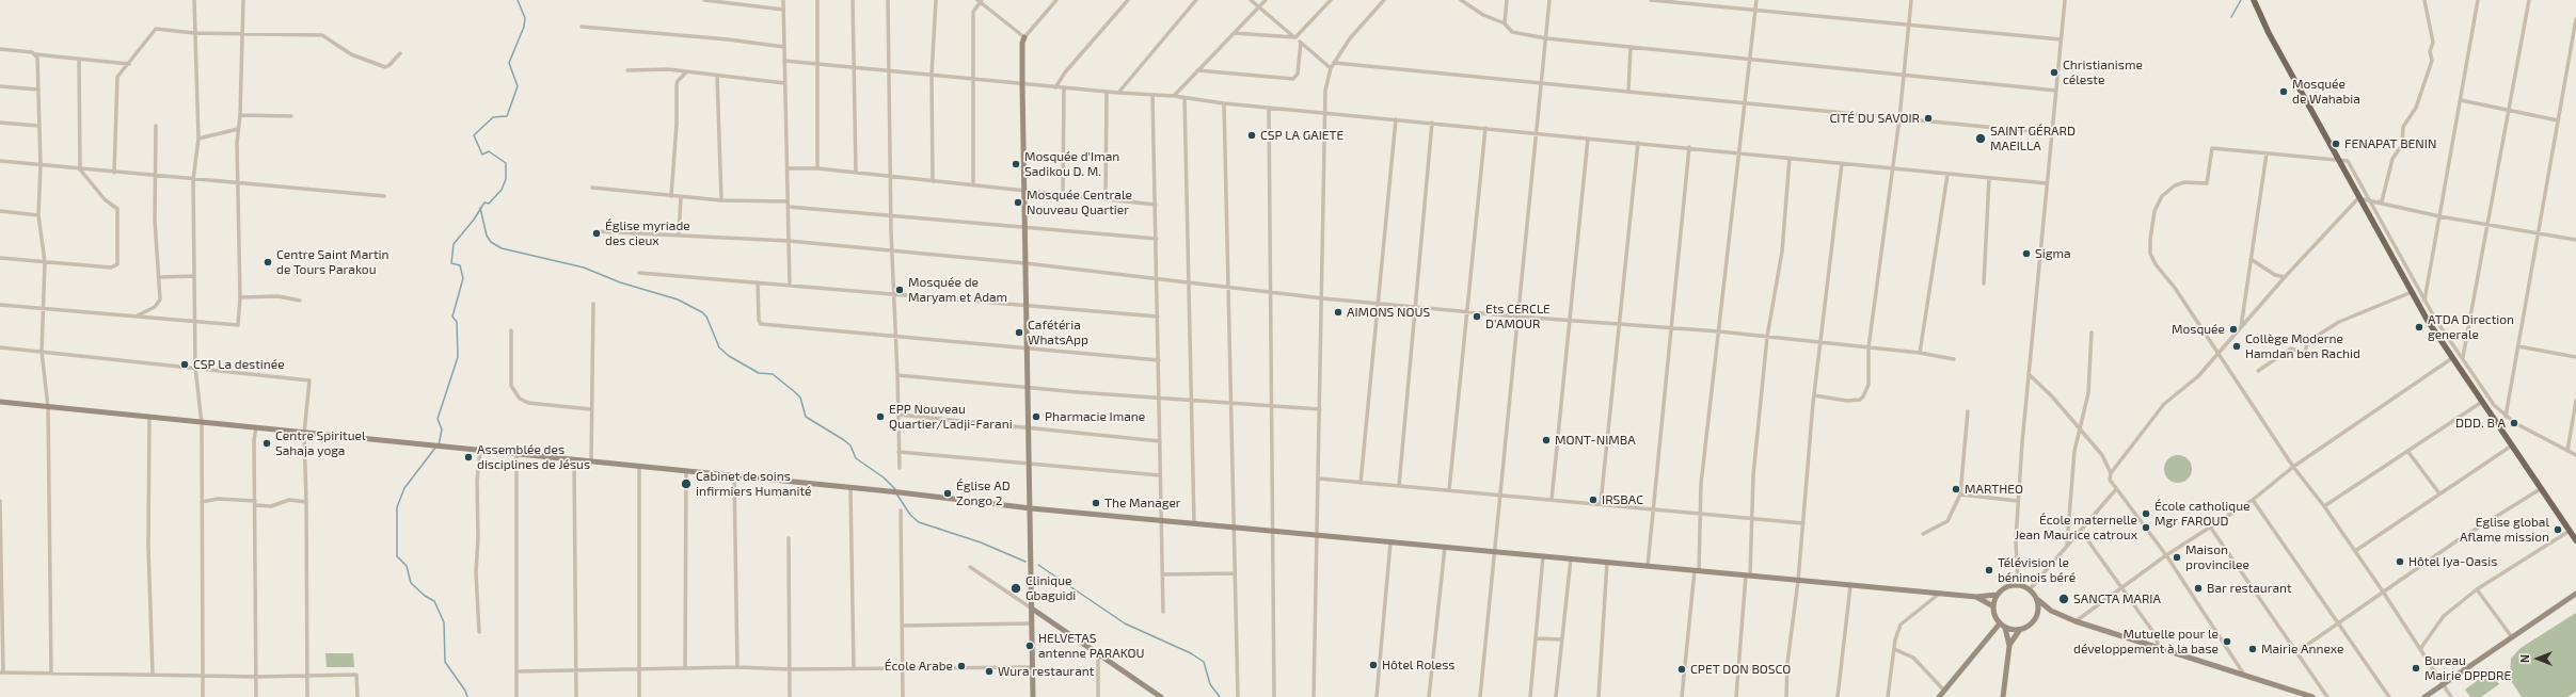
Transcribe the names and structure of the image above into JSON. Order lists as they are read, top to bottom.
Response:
{
  "places": [
    "Christianisme céleste",
    "Mosquée de Wahabia",
    "CITÉ DU SAVOIR",
    "CSP LA GAIETE",
    "SAINT GÉRARD MAEILLA",
    "FENAPAT BENIN",
    "Mosquée d'Iman Sadikou D. M.",
    "Mosquée Centrale Nouveau Quartier",
    "Église myriade des cieux",
    "Sigma",
    "Centre Saint Martin de Tours Parakou",
    "Mosquée de Maryam et Adam",
    "AIMONS NOUS",
    "Ets CERCLE D'AMOUR",
    "ATDA Direction generale",
    "Mosquée",
    "Cafétéria WhatsApp",
    "Collège Moderne Hamdan ben Rachid",
    "CSP La destinée",
    "EPP Nouveau Quartier/Ladji-Farani",
    "Pharmacie Imane",
    "DDD. B A",
    "MONT-NIMBA",
    "Centre Spirituel Sahaja yoga",
    "Assemblée des disciplines de Jésus",
    "Cabinet de soins infirmiers Humanité",
    "MARTHEO",
    "Église AD Zongo 2",
    "IRSBAC",
    "The Manager",
    "École catholique Mgr FAROUD",
    "École maternelle Jean Maurice catroux",
    "Eglise global Aflame mission",
    "Maison provincilee",
    "Hôtel Iya-Oasis",
    "Télévision le béninois béré",
    "Clinique Gbaguidi",
    "Bar restaurant",
    "SANCTA MARIA",
    "Mutuelle pour le développement à la base",
    "HELVETAS antenne PARAKOU",
    "Mairie Annexe",
    "Hôtel Roless",
    "École Arabe",
    "Bureau Mairie DPPDRE",
    "CPET DON BOSCO",
    "Wura restaurant"
  ],
  "north": "left"
}
